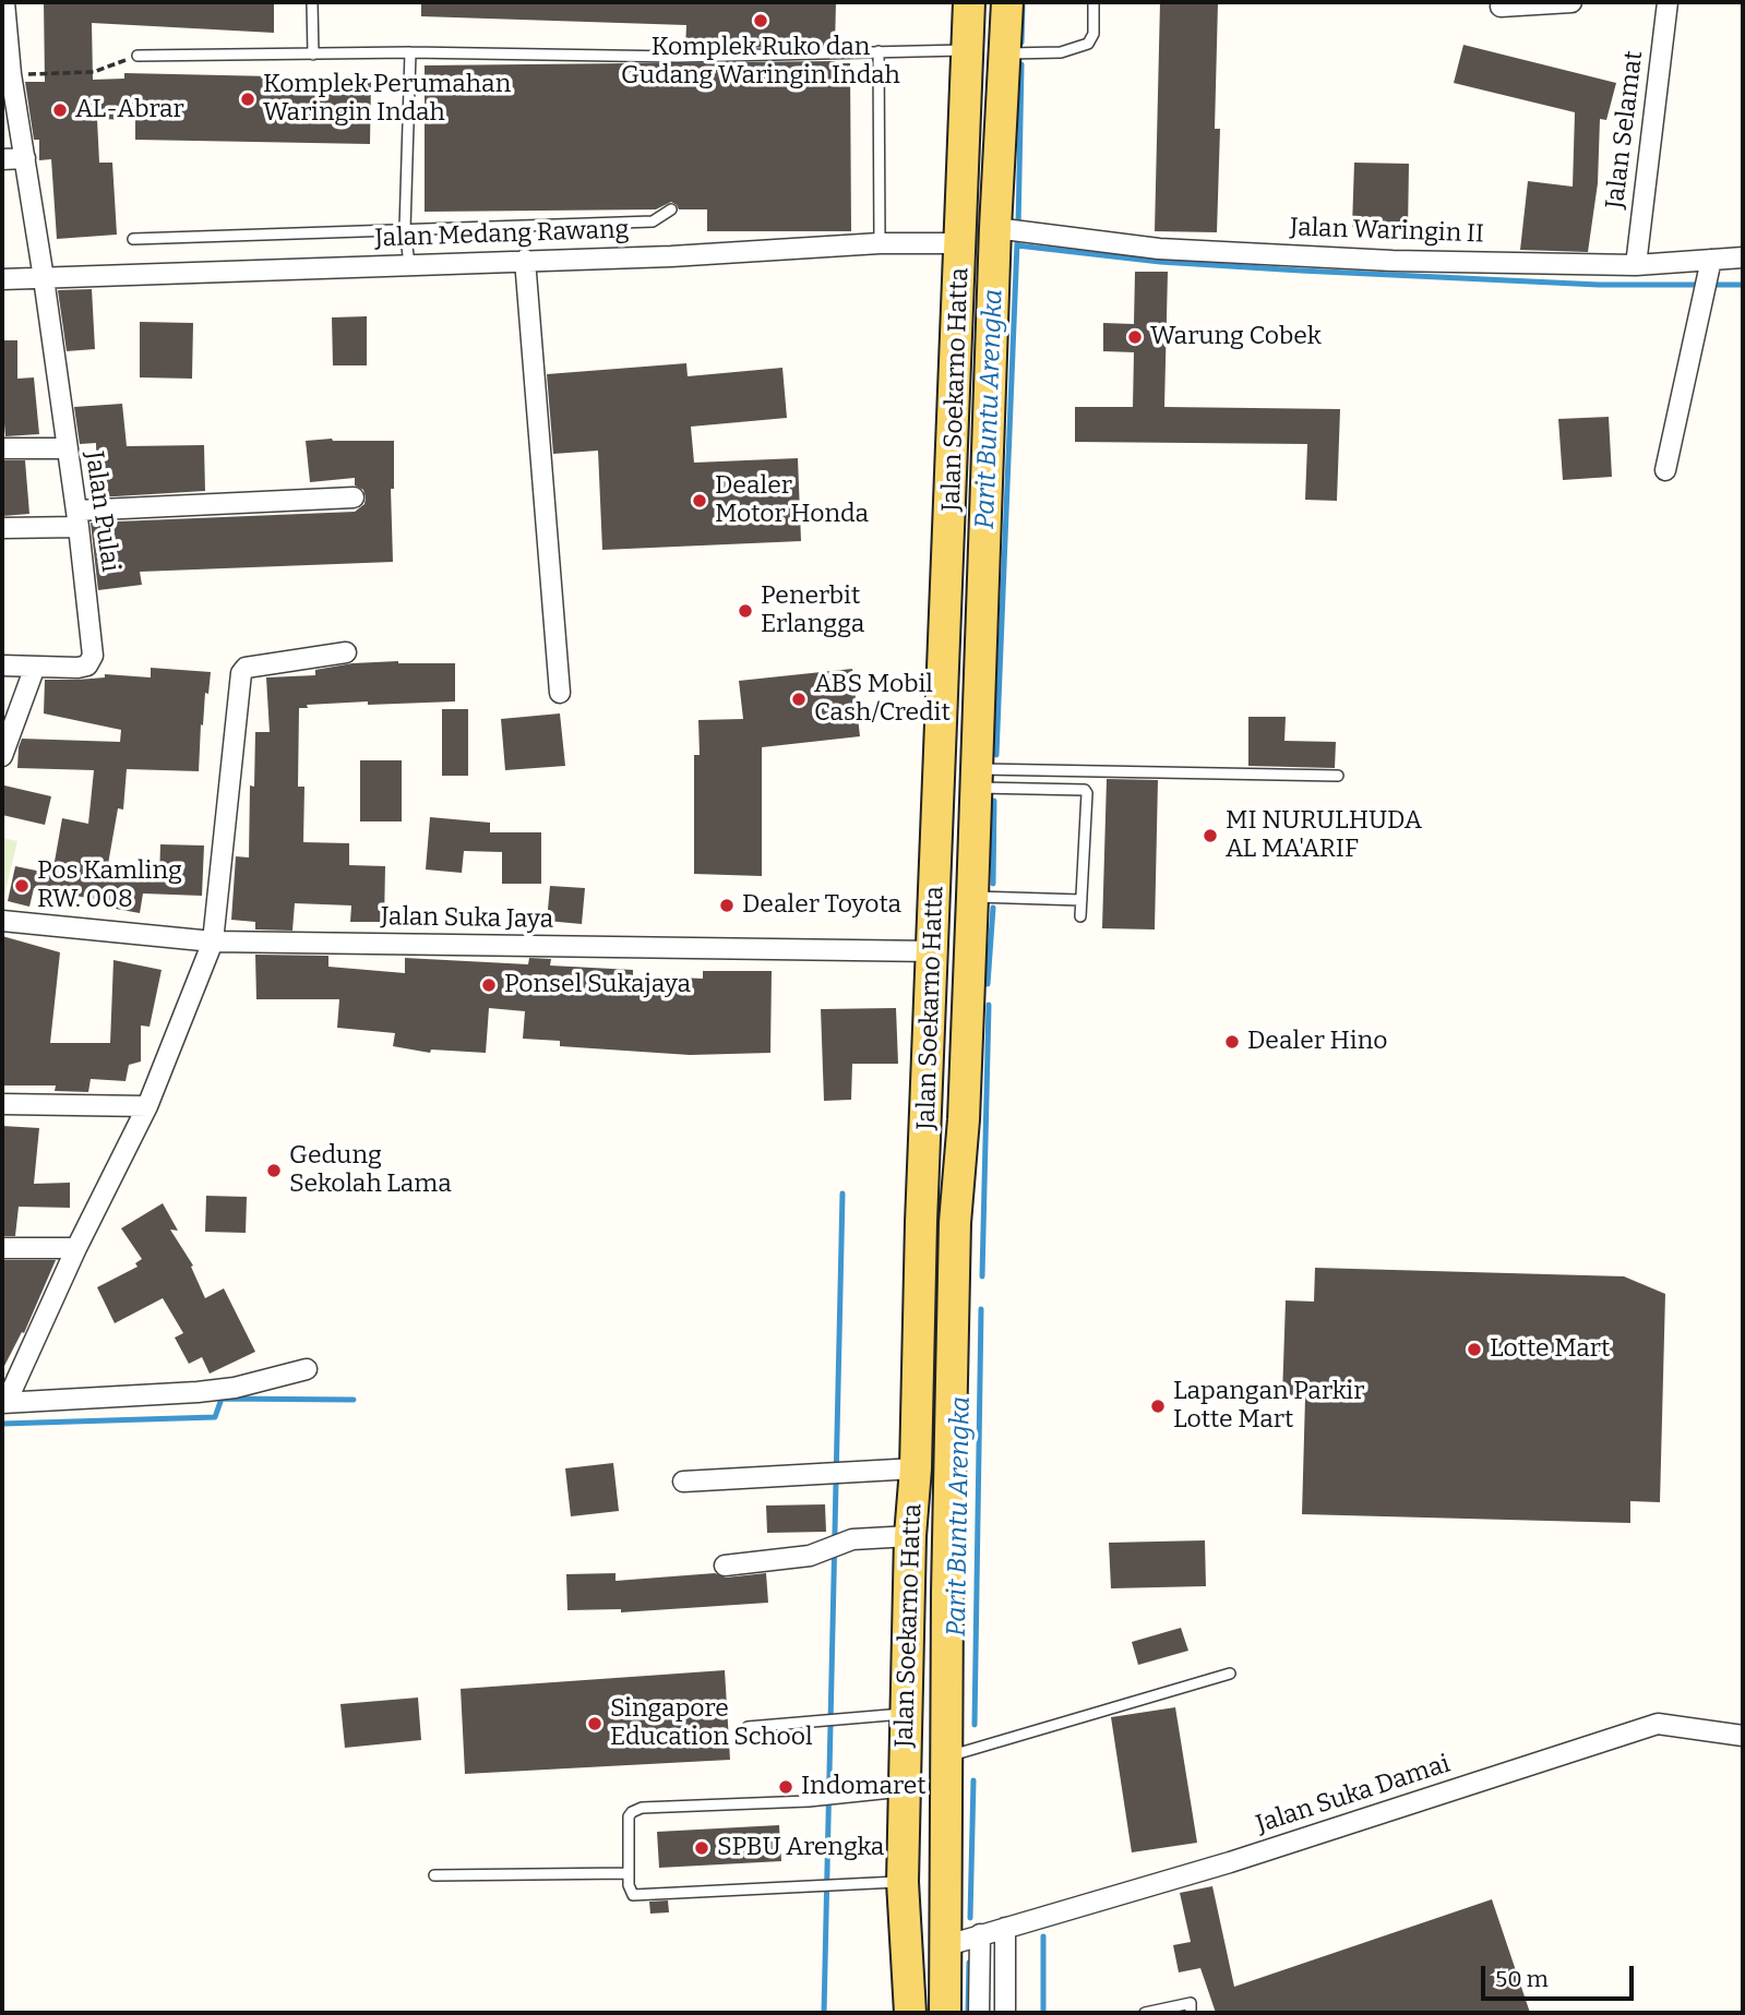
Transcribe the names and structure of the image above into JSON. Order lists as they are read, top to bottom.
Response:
{
  "streets": {
    "main road": ["Jalan Soekarno Hatta"],
    "street": [
      "Jalan Selamat",
      "Jalan Waringin II",
      "Jalan Medang Rawang",
      "Jalan Pulai",
      "Jalan Suka Jaya",
      "Jalan Suka Damai"
    ]
  },
  "crossings": [
    ["Jalan Selamat", "Jalan Waringin II"],
    ["Jalan Waringin II", "Jalan Soekarno Hatta"],
    ["Jalan Medang Rawang", "Jalan Soekarno Hatta"],
    ["Jalan Medang Rawang", "Jalan Pulai"],
    ["Jalan Soekarno Hatta", "Jalan Suka Jaya"],
    ["Jalan Soekarno Hatta", "Jalan Suka Damai"]
  ],
  "water": ["Parit Buntu Arengka"],
  "places": [
    "Komplek Ruko dan Gudang Waringin Indah",
    "Komplek Perumahan Waringin Indah",
    "AL-Abrar",
    "Warung Cobek",
    "Dealer Motor Honda",
    "Penerbit Erlangga",
    "ABS Mobil Cash/Credit",
    "MI NURULHUDA AL MA'ARIF",
    "Pos Kamling RW. 008",
    "Dealer Toyota",
    "Ponsel Sukajaya",
    "Dealer Hino",
    "Gedung Sekolah Lama",
    "Lotte Mart",
    "Lapangan Parkir Lotte Mart",
    "Singapore Education School",
    "Indomaret",
    "SPBU Arengka"
  ],
  "scale_bar": "50 m"
}
